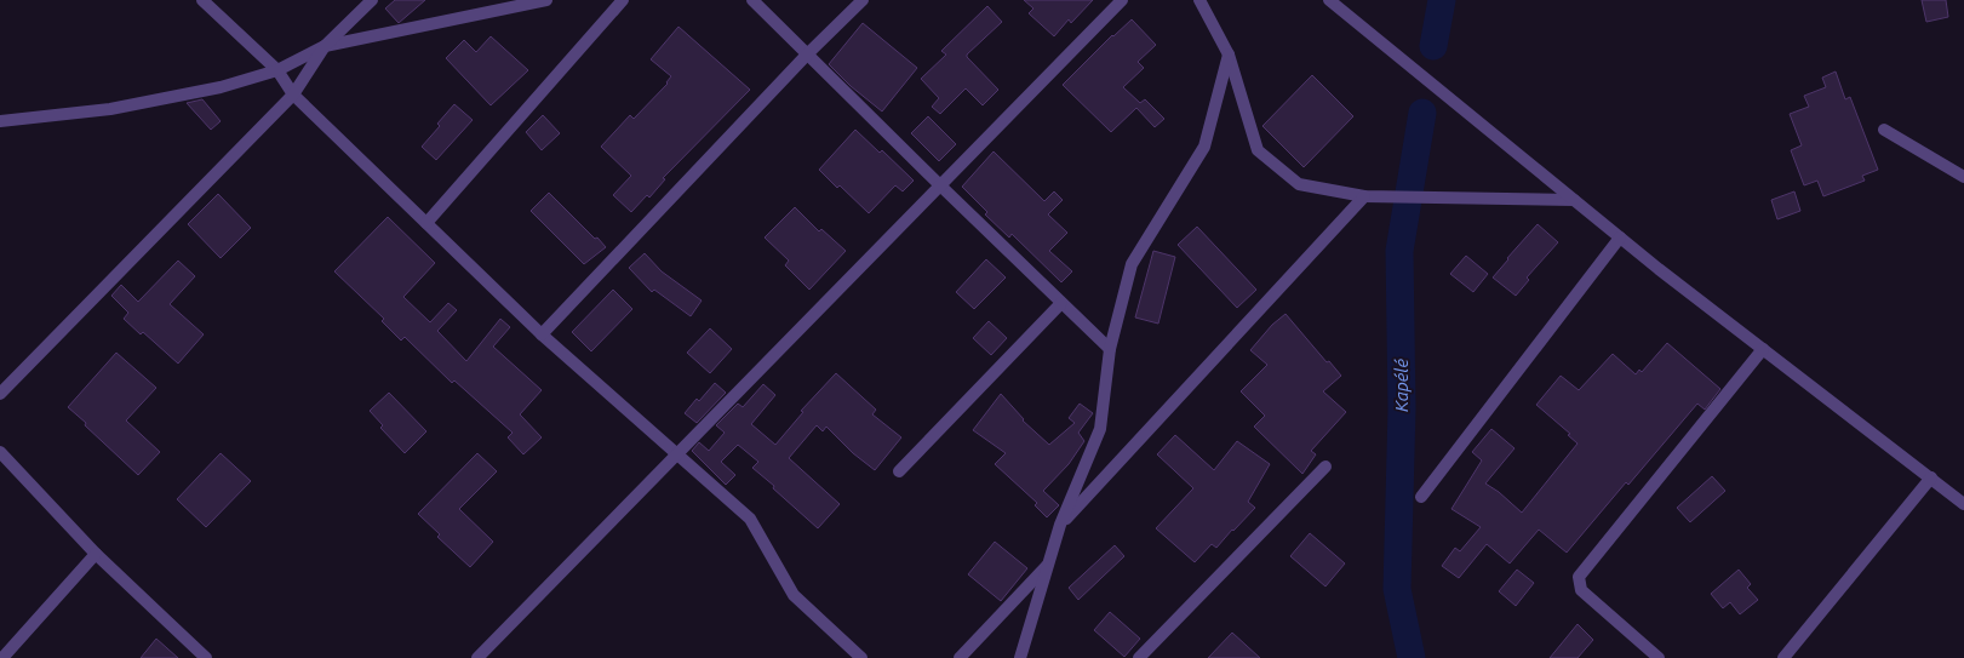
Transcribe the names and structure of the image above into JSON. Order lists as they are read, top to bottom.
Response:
{
  "water": ["Kapélé"]
}
